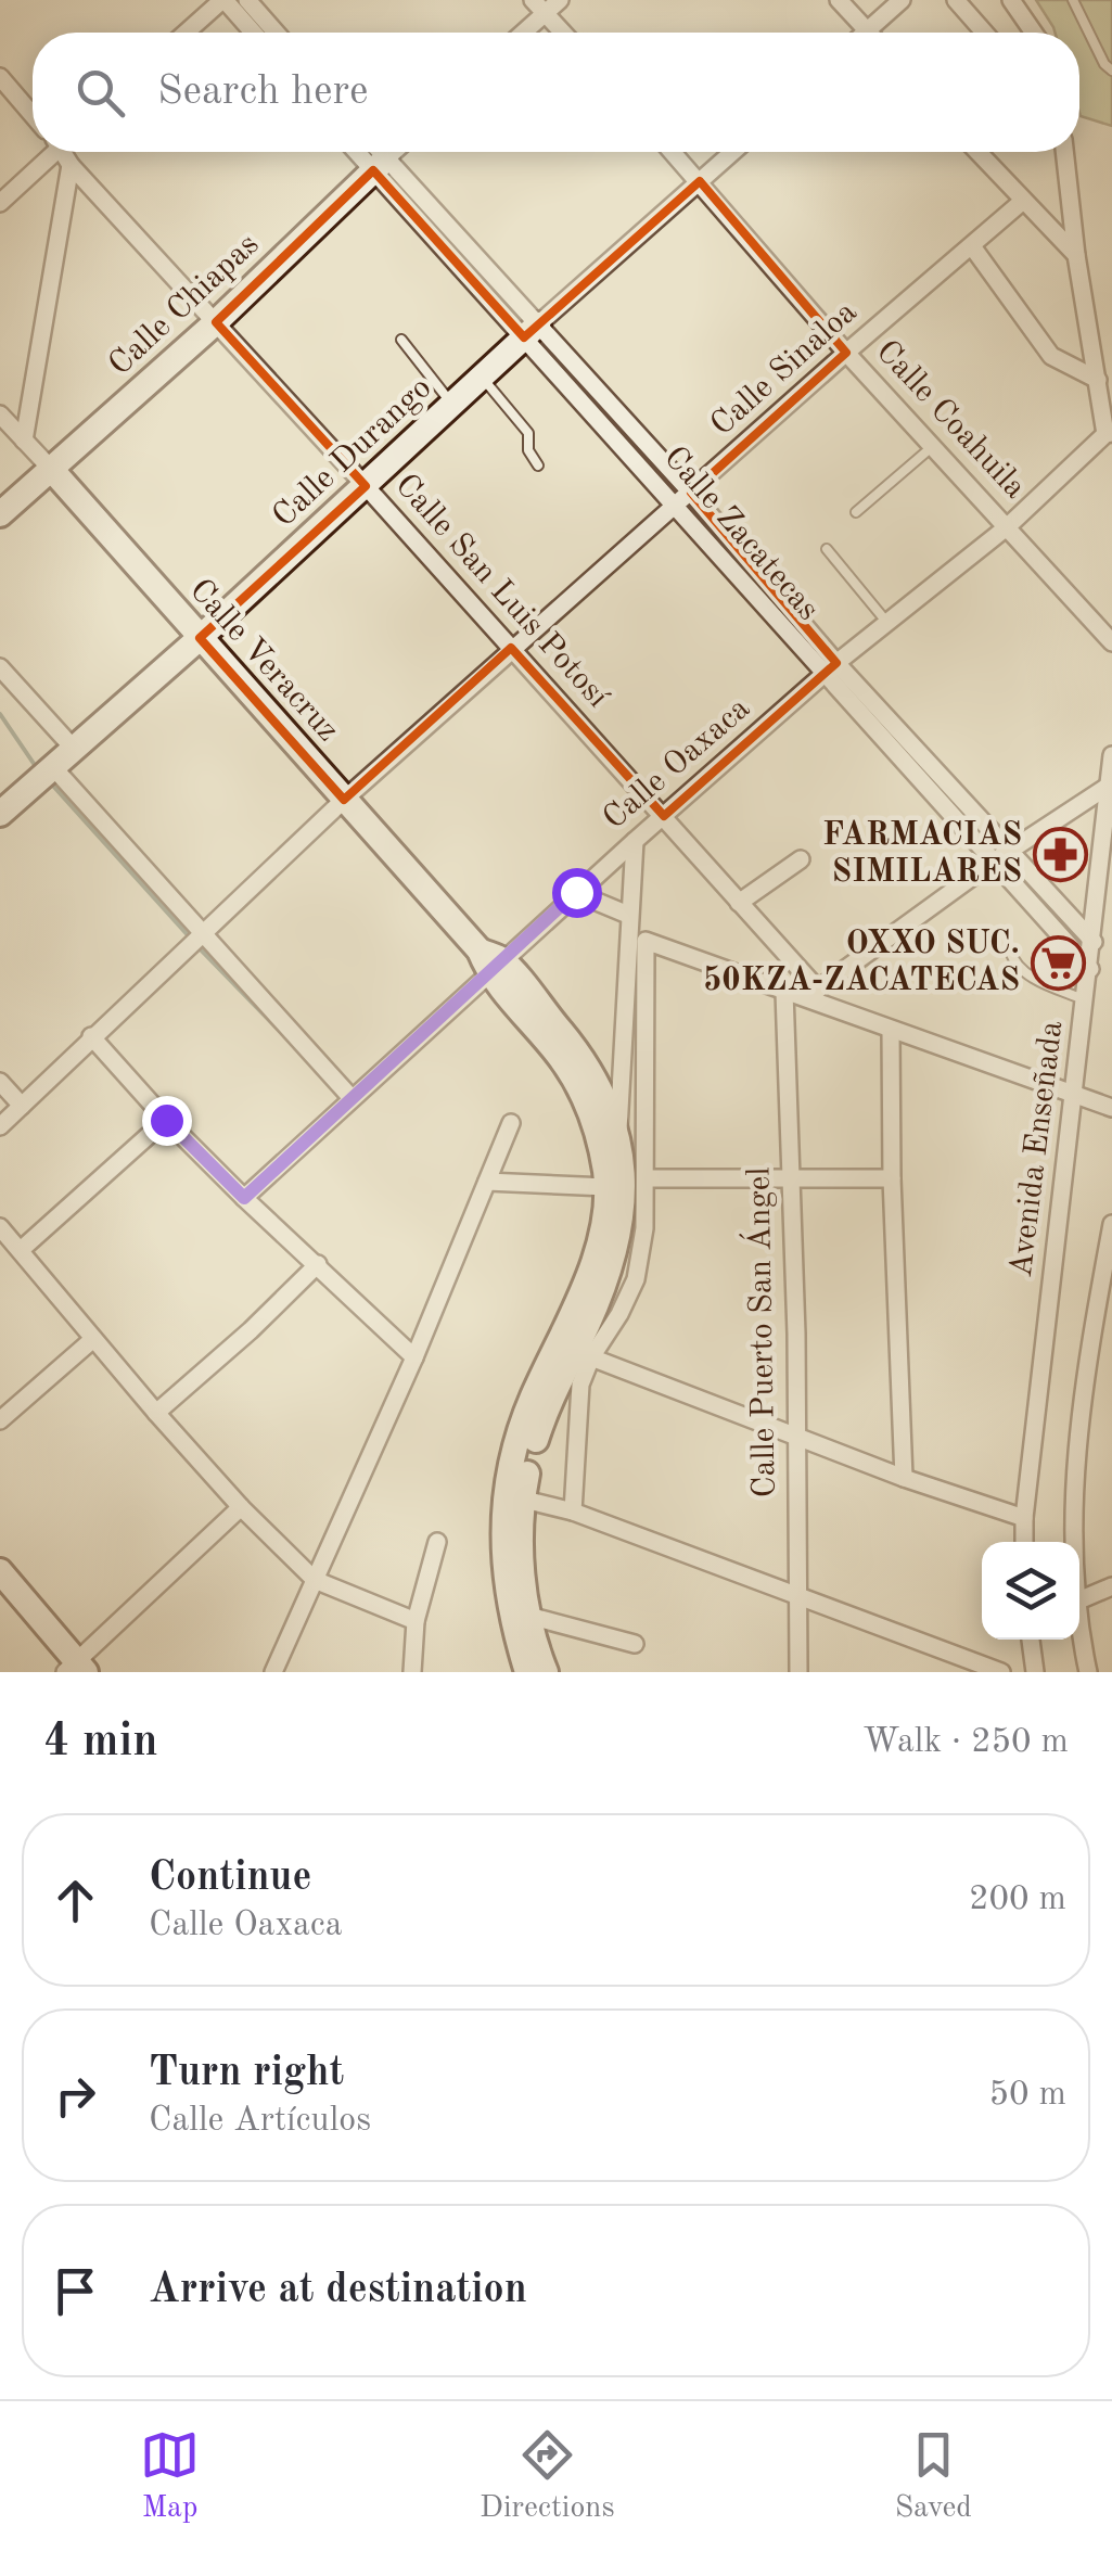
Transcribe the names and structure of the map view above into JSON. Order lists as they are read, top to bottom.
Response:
{
  "streets": {
    "street": [
      "Calle Chiapas",
      "Calle Sinaloa",
      "Calle Coahuila",
      "Calle Durango",
      "Calle Zacatecas",
      "Calle San Luis Potosí",
      "Calle Veracruz",
      "Calle Oaxaca",
      "Avenida Enseñada",
      "Calle Puerto San Ángel"
    ]
  },
  "crossings": [
    ["Calle Chiapas", "Calle Zacatecas"],
    ["Calle Chiapas", "Calle San Luis Potosí"],
    ["Calle Chiapas", "Calle Veracruz"],
    ["Calle Sinaloa", "Calle Coahuila"],
    ["Calle Sinaloa", "Calle Zacatecas"],
    ["Calle Sinaloa", "Calle San Luis Potosí"],
    ["Calle Sinaloa", "Calle Veracruz"],
    ["Calle Coahuila", "Calle Durango"],
    ["Calle Coahuila", "Calle Oaxaca"],
    ["Calle Durango", "Calle Zacatecas"],
    ["Calle Durango", "Calle San Luis Potosí"],
    ["Calle Durango", "Calle Veracruz"],
    ["Calle Zacatecas", "Calle Oaxaca"],
    ["Calle Zacatecas", "Avenida Enseñada"],
    ["Calle San Luis Potosí", "Calle Oaxaca"],
    ["Calle Veracruz", "Calle Oaxaca"]
  ],
  "places": {
    "pharmacy": ["FARMACIAS SIMILARES"],
    "supermarket": ["OXXO SUC. 50KZA-ZACATECAS"]
  },
  "page": {
    "search": "Search here",
    "heading": ["4 min", "Walk · 250 m"],
    "list": [
      ["Continue", "Calle Oaxaca", "200 m"],
      ["Turn right", "Calle Artículos", "50 m"],
      "Arrive at destination"
    ],
    "nav": ["Map", "Directions", "Saved"]
  }
}
